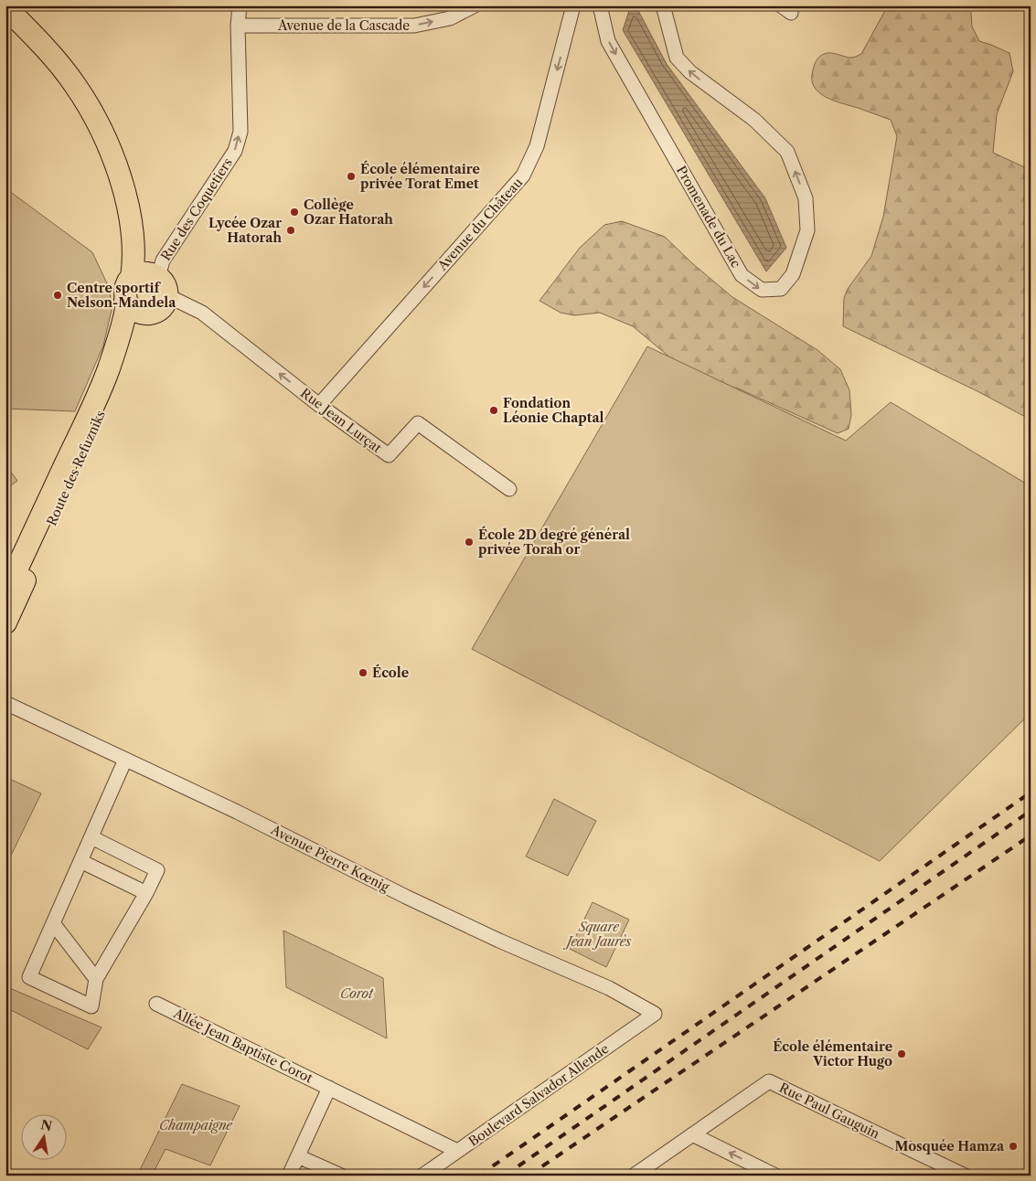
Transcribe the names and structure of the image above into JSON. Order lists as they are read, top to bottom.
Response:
{
  "streets": {
    "main road": ["Route des Refuzniks"],
    "street": [
      "Avenue de la Cascade",
      "Rue des Coquetiers",
      "Promenade du Lac",
      "Avenue du Château",
      "Rue Jean Lurçat",
      "Avenue Pierre Kœnig",
      "Allée Jean Baptiste Corot",
      "Boulevard Salvador Allende",
      "Rue Paul Gauguin"
    ]
  },
  "crossings": [
    ["Avenue de la Cascade", "Rue des Coquetiers"],
    ["Rue des Coquetiers", "Rue Jean Lurçat"],
    ["Rue des Coquetiers", "Route des Refuzniks"],
    ["Avenue du Château", "Rue Jean Lurçat"],
    ["Rue Jean Lurçat", "Route des Refuzniks"],
    ["Avenue Pierre Kœnig", "Boulevard Salvador Allende"],
    ["Allée Jean Baptiste Corot", "Boulevard Salvador Allende"]
  ],
  "one_way": [
    "Avenue de la Cascade",
    "Rue des Coquetiers",
    "Avenue du Château",
    "Rue Jean Lurçat"
  ],
  "parks": ["Square Jean Jaurès", "Corot", "Champaigne"],
  "places": [
    "École élémentaire privée Torat Emet",
    "Collège Ozar Hatorah",
    "Lycée Ozar Hatorah",
    "Centre sportif Nelson-Mandela",
    "Fondation Léonie Chaptal",
    "École 2D degré général privée Torah or",
    "École",
    "École élémentaire Victor Hugo",
    "Mosquée Hamza"
  ],
  "north": "top"
}
